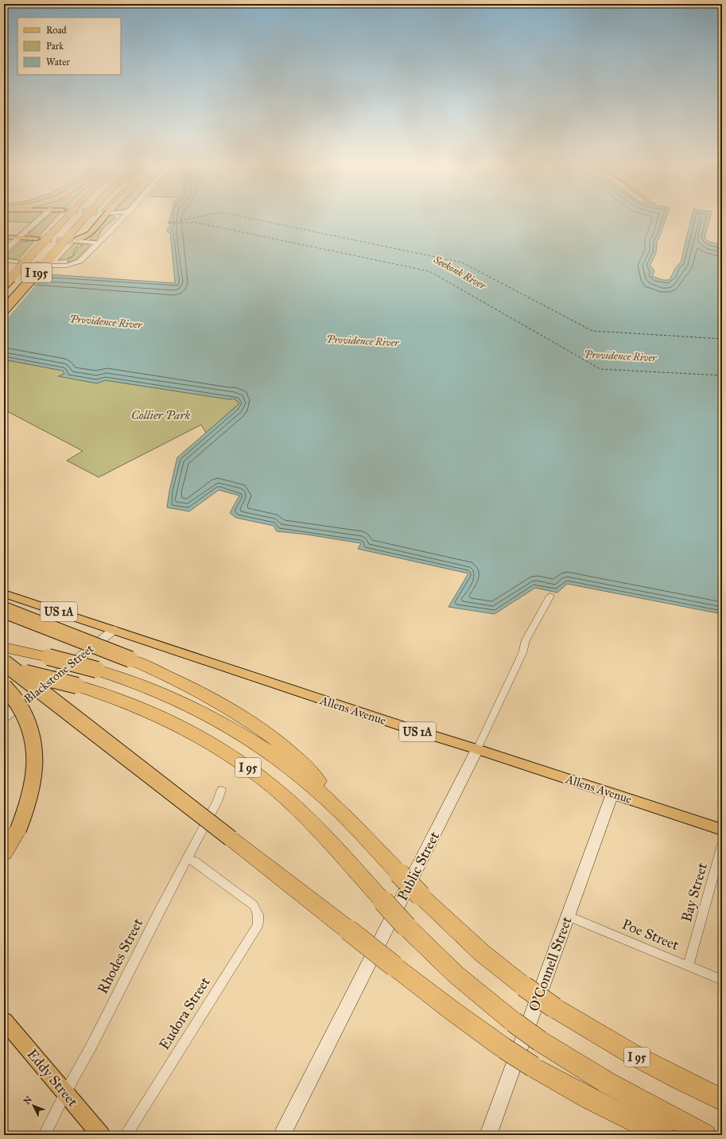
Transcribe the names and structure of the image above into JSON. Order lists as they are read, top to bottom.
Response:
{
  "streets": {
    "highway": ["I 195", "I 95"],
    "main road": ["US 1A", "Allens Avenue", "Eddy Street"],
    "street": [
      "Blackstone Street",
      "Public Street",
      "Bay Street",
      "Poe Street",
      "Rhodes Street",
      "O'Connell Street",
      "Eudora Street"
    ]
  },
  "crossings": [
    ["Blackstone Street", "Allens Avenue"],
    ["Allens Avenue", "Public Street"],
    ["Allens Avenue", "O'Connell Street"],
    ["Bay Street", "Poe Street"],
    ["Poe Street", "O'Connell Street"],
    ["Rhodes Street", "Eudora Street"],
    ["Rhodes Street", "Eddy Street"]
  ],
  "water": ["Seekonk River", "Providence River"],
  "parks": ["Collier Park"],
  "legend": ["Road", "Park", "Water"],
  "north": "top left"
}
